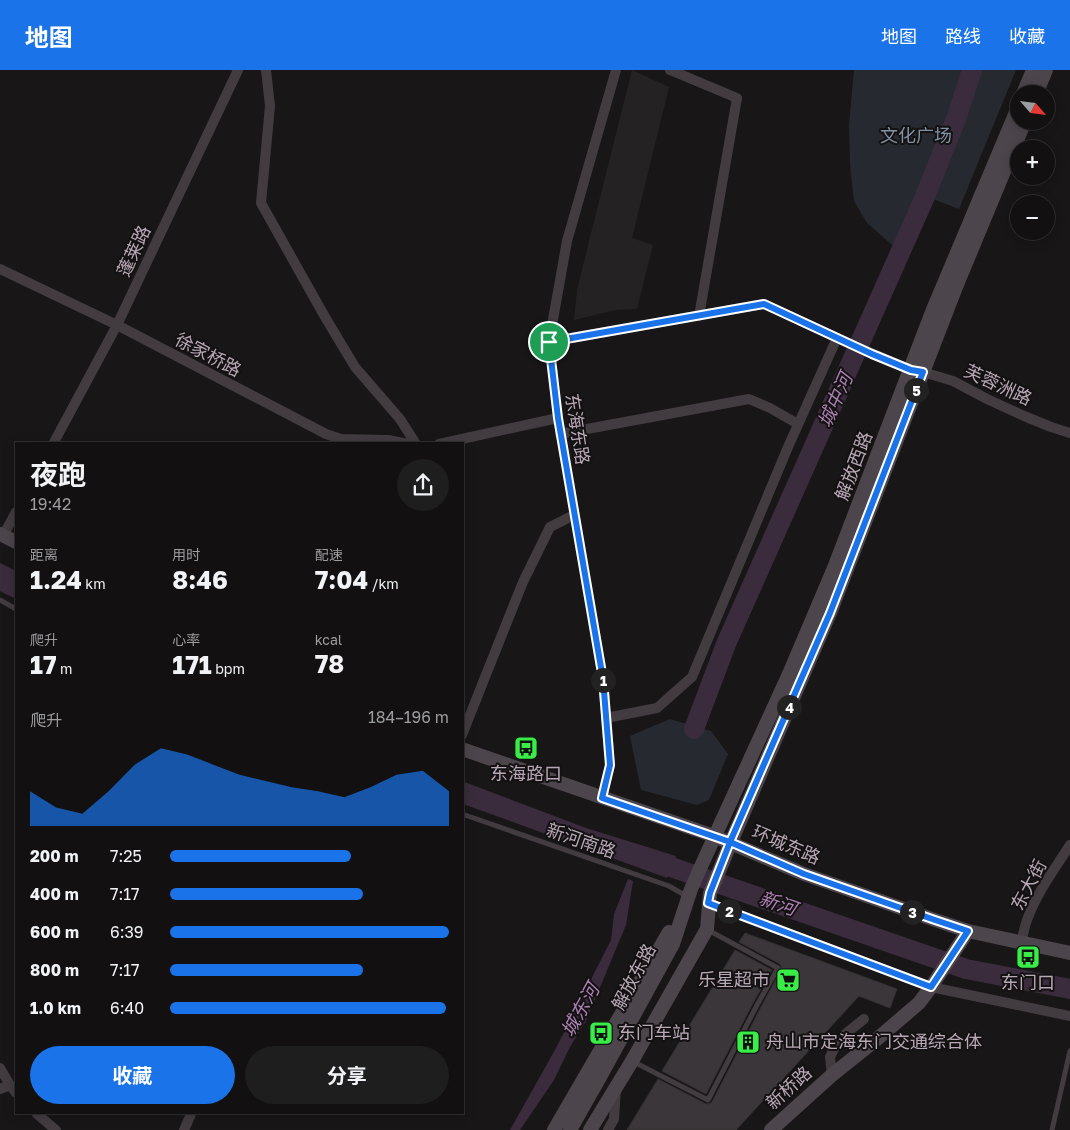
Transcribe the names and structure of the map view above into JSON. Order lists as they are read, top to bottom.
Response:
{
  "streets": {
    "street": [
      "蓬莱路",
      "徐家桥路",
      "芙蓉洲路",
      "东海东路",
      "解放西路",
      "环城东路",
      "东大街",
      "解放东路",
      "新桥路"
    ],
    "lane": ["新河南路"]
  },
  "crossings": [
    ["蓬莱路", "徐家桥路"],
    ["芙蓉洲路", "东海东路"],
    ["芙蓉洲路", "解放西路"],
    ["东海东路", "环城东路"],
    ["解放西路", "新河南路"],
    ["解放西路", "环城东路"],
    ["解放西路", "解放东路"],
    ["新河南路", "解放东路"],
    ["环城东路", "东大街"],
    ["环城东路", "新桥路"]
  ],
  "water": ["城中河", "新河", "城东河"],
  "parks": ["文化广场"],
  "places": {
    "bus stop": ["东海路口", "东门口", "东门车站"],
    "supermarket": ["乐星超市"],
    "building": ["舟山市定海东门交通综合体"]
  },
  "north": "bottom right",
  "page": {
    "header": "地图",
    "nav": ["地图", "路线", "收藏"],
    "map_buttons": ["+", "−"],
    "pins": [
      "5",
      "1",
      "4",
      "2",
      "3"
    ],
    "heading": ["夜跑", "19:42"],
    "stats": [
      ["距离", "1.24 km"],
      ["用时", "8:46"],
      ["配速", "7:04 /km"],
      ["爬升", "17 m"],
      ["心率", "171 bpm"],
      ["kcal", "78"]
    ],
    "chart": ["爬升", "184–196 m"],
    "list": [
      {
        "name": "200 m",
        "note": "7:25"
      },
      {
        "name": "400 m",
        "note": "7:17"
      },
      {
        "name": "600 m",
        "note": "6:39"
      },
      {
        "name": "800 m",
        "note": "7:17"
      },
      {
        "name": "1.0 km",
        "note": "6:40"
      }
    ],
    "buttons": ["收藏", "分享"]
  }
}
